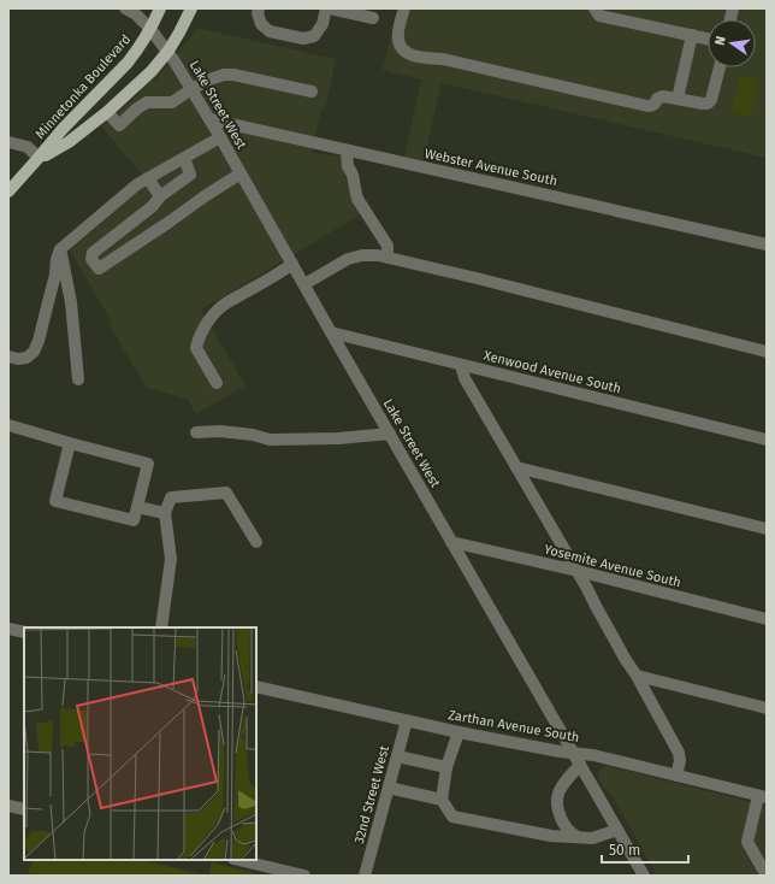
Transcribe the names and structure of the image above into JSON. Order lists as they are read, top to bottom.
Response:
{
  "streets": {
    "main road": ["Minnetonka Boulevard"],
    "street": [
      "Lake Street West",
      "Webster Avenue South",
      "Xenwood Avenue South",
      "Yosemite Avenue South",
      "Zarthan Avenue South",
      "32nd Street West"
    ]
  },
  "crossings": [
    ["Minnetonka Boulevard", "Lake Street West"],
    ["Lake Street West", "Webster Avenue South"],
    ["Lake Street West", "Xenwood Avenue South"],
    ["Lake Street West", "Yosemite Avenue South"],
    ["Lake Street West", "Zarthan Avenue South"],
    ["Zarthan Avenue South", "32nd Street West"]
  ],
  "scale_bar": "50 m",
  "north": "left"
}
